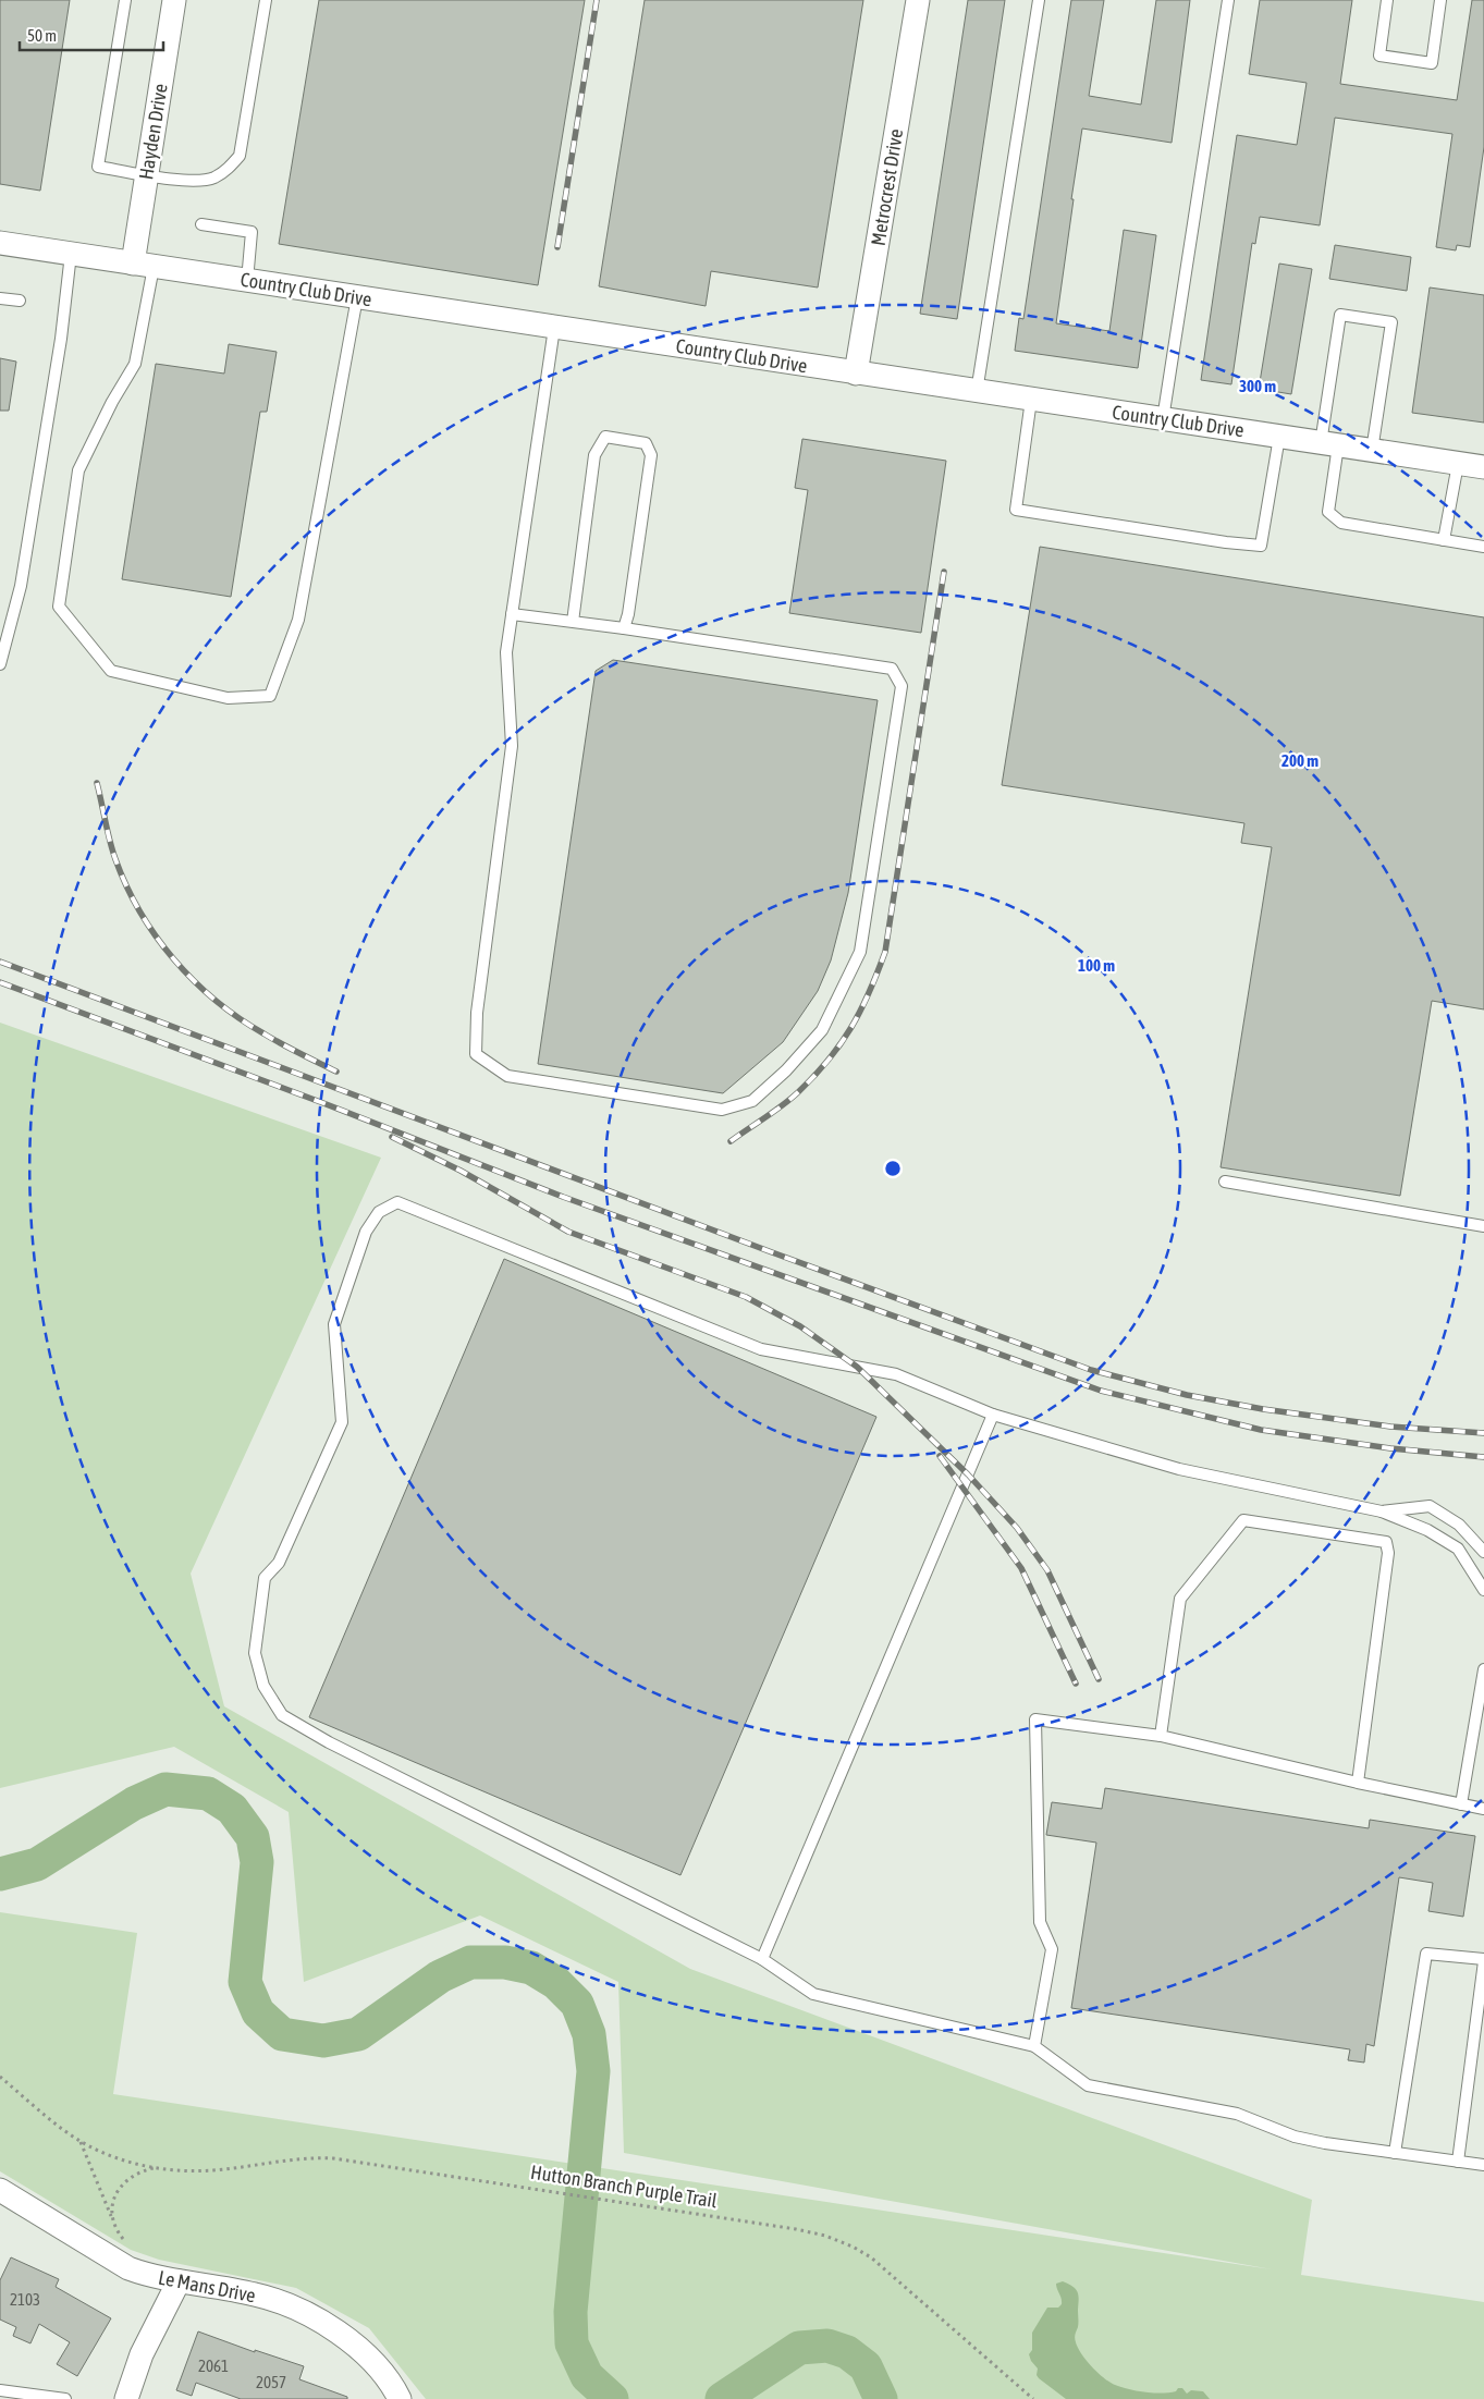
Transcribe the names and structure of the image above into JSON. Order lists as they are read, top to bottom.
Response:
{
  "streets": {
    "street": [
      "Hayden Drive",
      "Metrocrest Drive",
      "Country Club Drive",
      "Le Mans Drive"
    ],
    "path": ["Hutton Branch Purple Trail"]
  },
  "crossings": [
    ["Hayden Drive", "Country Club Drive"],
    ["Metrocrest Drive", "Country Club Drive"]
  ],
  "house_numbers": ["2103", "2061", "2057"],
  "scale_bar": "50 m",
  "rings": ["300 m", "200 m", "100 m"]
}
